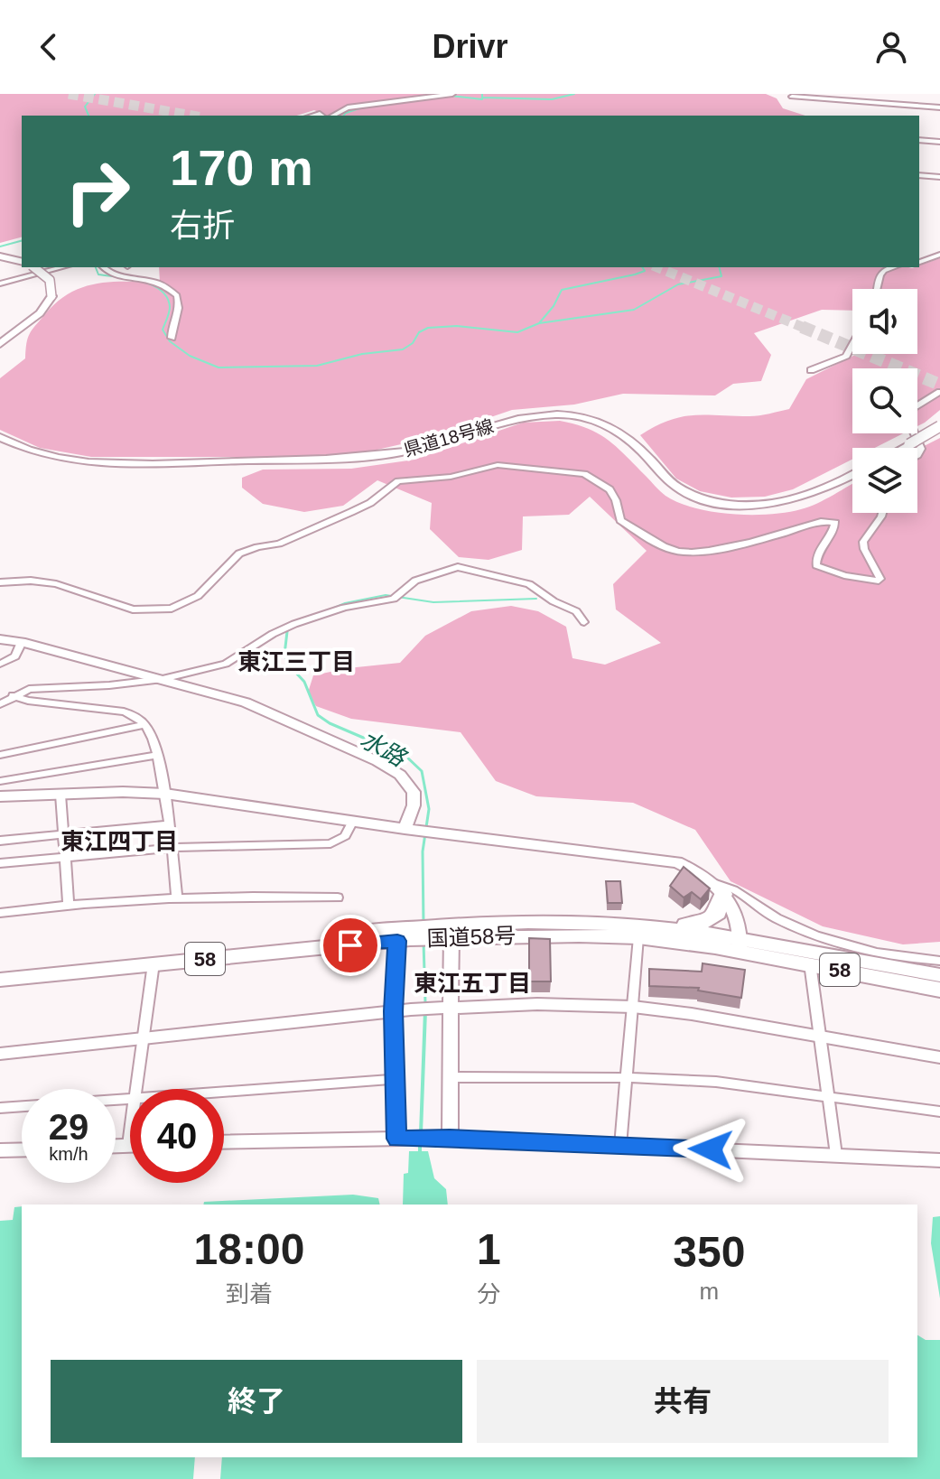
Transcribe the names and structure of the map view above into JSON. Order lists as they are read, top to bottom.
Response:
{
  "streets": {
    "highway": ["国道58号", "58"],
    "street": ["県道18号線"]
  },
  "districts": ["東江三丁目", "東江四丁目", "東江五丁目"],
  "water": ["水路"],
  "page": {
    "header": "Drivr",
    "turn": ["170 m", "右折"],
    "speed": "29 km/h",
    "limit": "40",
    "eta": [
      "18:00",
      "到着",
      "1",
      "分",
      "350",
      "m"
    ],
    "buttons": ["終了", "共有"]
  }
}
